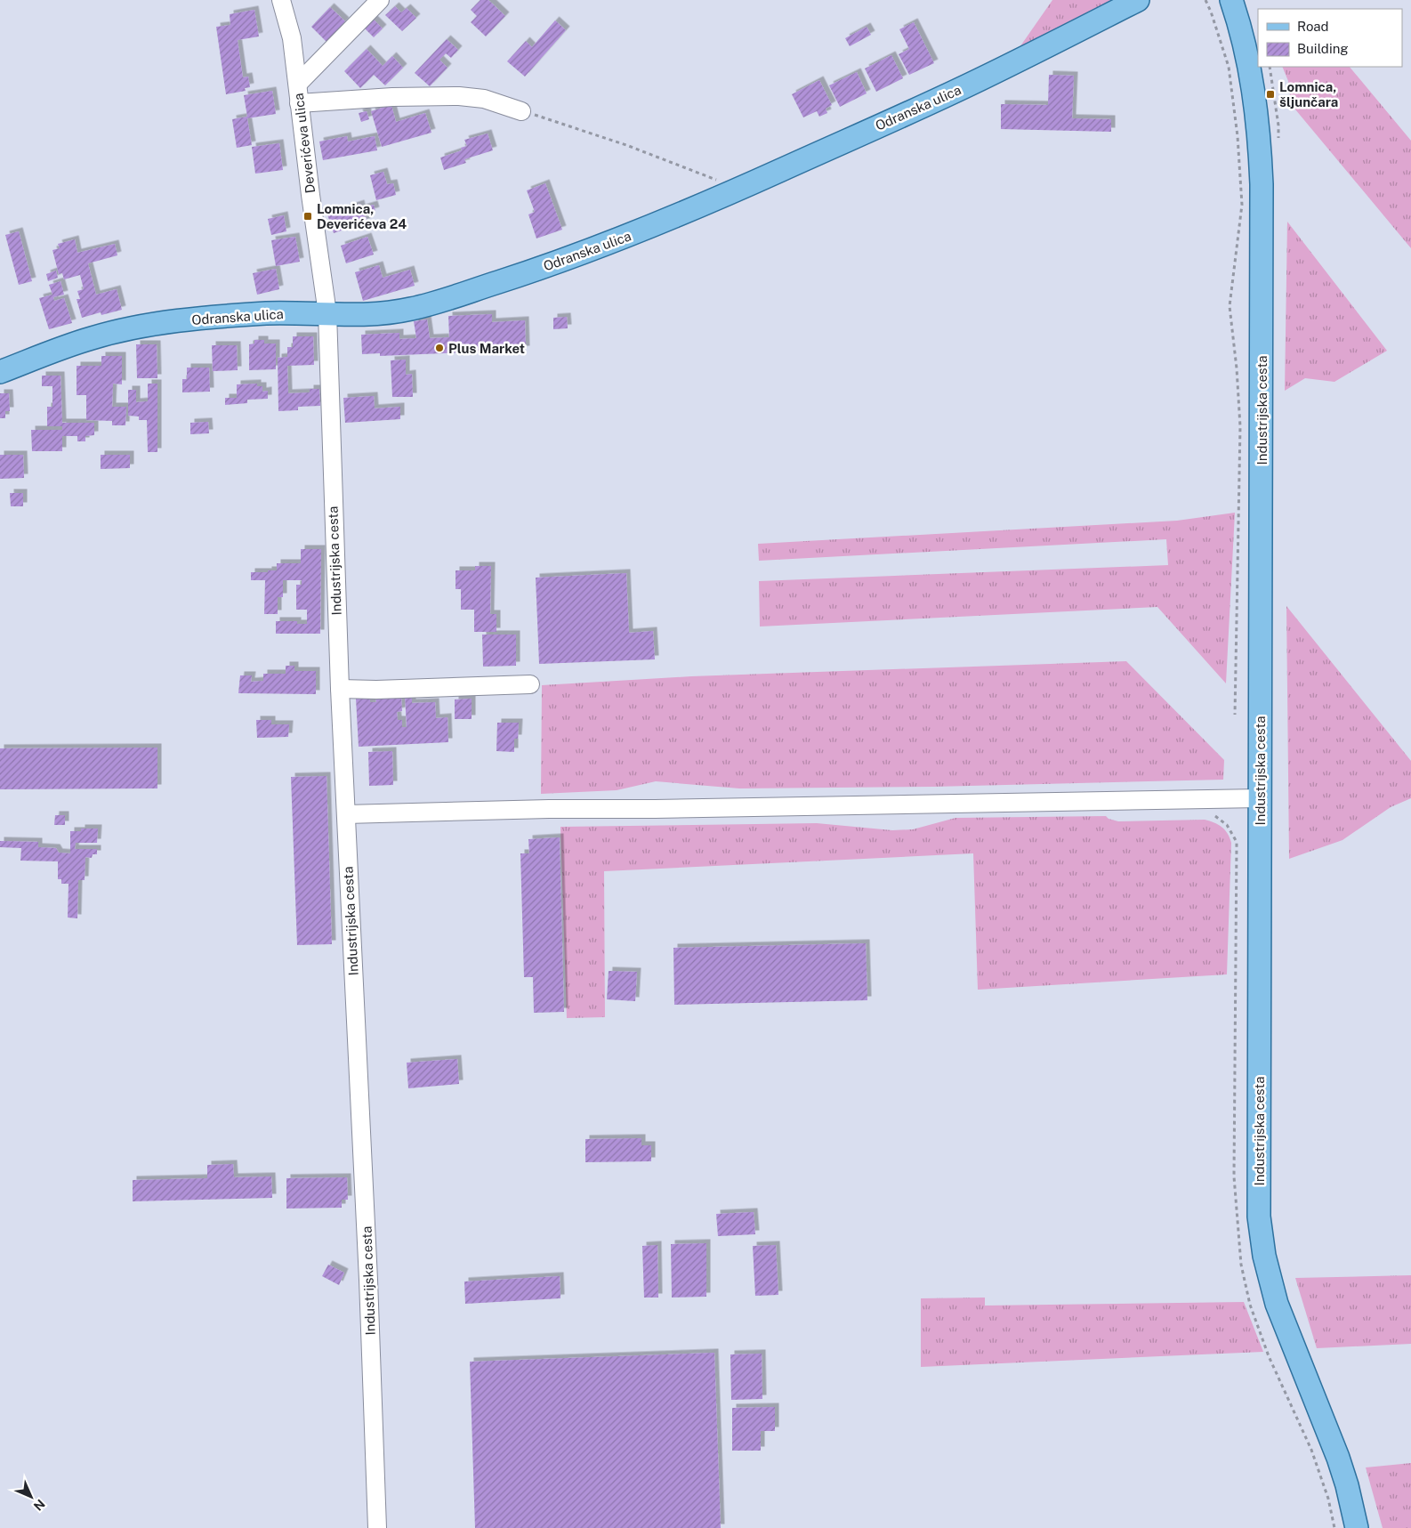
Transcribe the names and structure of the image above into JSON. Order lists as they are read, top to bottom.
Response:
{
  "streets": {
    "main road": ["Odranska ulica", "Industrijska cesta"],
    "street": ["Deverićeva ulica"]
  },
  "crossings": [
    ["Odranska ulica", "Deverićeva ulica"],
    ["Odranska ulica", "Industrijska cesta"],
    ["Deverićeva ulica", "Industrijska cesta"]
  ],
  "places": {
    "transit": ["Lomnica, šljunčara", "Lomnica, Deverićeva 24"],
    "other": ["Plus Market"]
  },
  "legend": ["Road", "Building"],
  "north": "bottom right"
}
